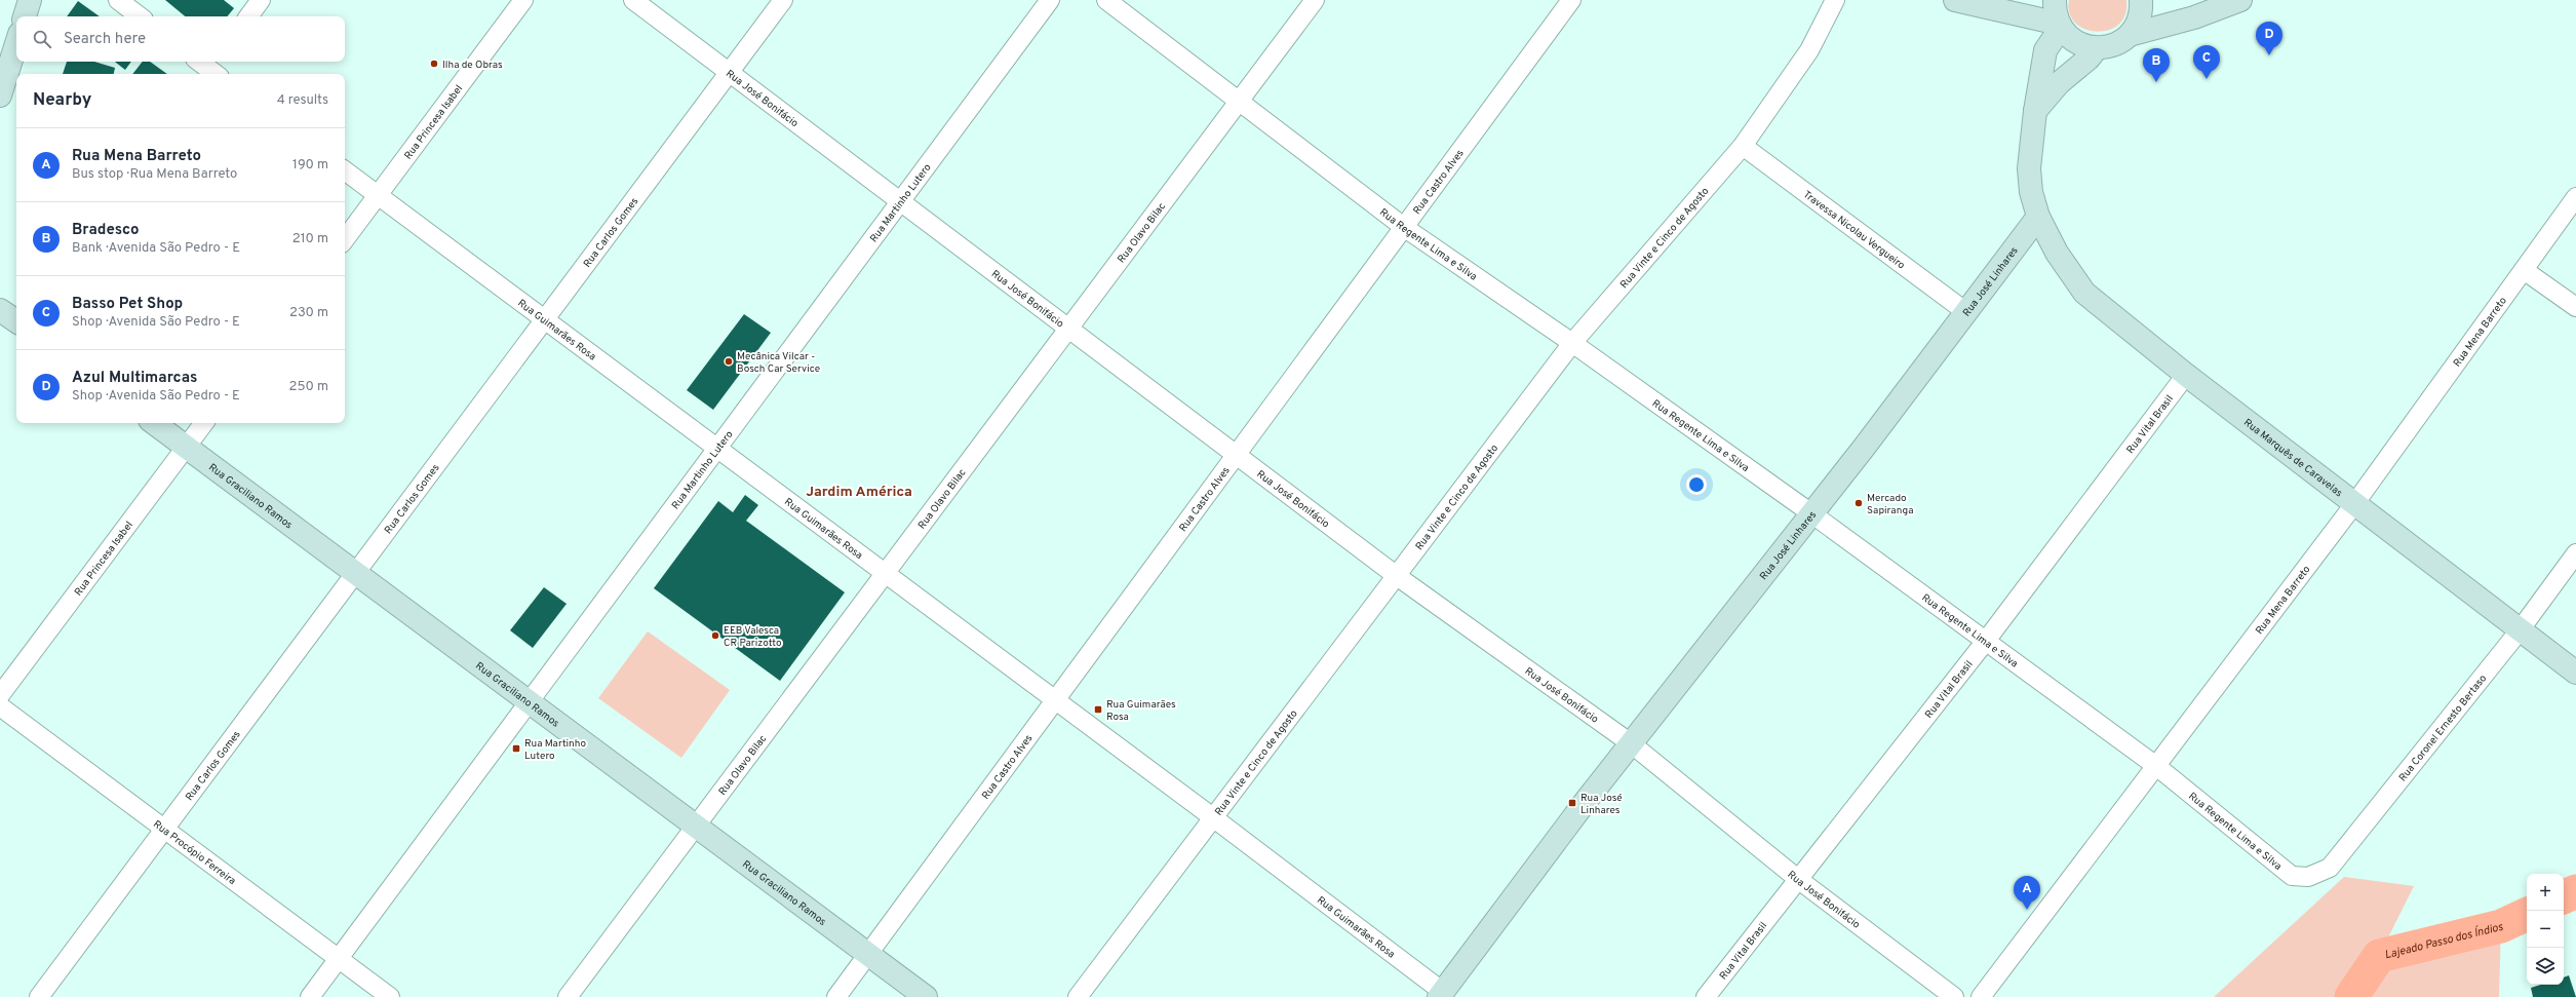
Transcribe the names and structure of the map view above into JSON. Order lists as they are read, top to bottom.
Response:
{
  "streets": {
    "street": [
      "Rua José Bonifácio",
      "Rua Princesa Isabel",
      "Rua Castro Alves",
      "Rua Martinho Lutero",
      "Travessa Nicolau Vergueiro",
      "Rua Carlos Gomes",
      "Rua Olavo Bilac",
      "Rua Vinte e Cinco de Agosto",
      "Rua Regente Lima e Silva",
      "Rua José Linhares",
      "Rua Guimarães Rosa",
      "Rua Mena Barreto",
      "Rua Vital Brasil",
      "Rua Marquês de Caravelas",
      "Rua Graciliano Ramos",
      "Rua Coronel Ernesto Bertaso",
      "Rua Procópio Ferreira"
    ]
  },
  "crossings": [
    ["Rua José Bonifácio", "Rua Castro Alves"],
    ["Rua José Bonifácio", "Rua Martinho Lutero"],
    ["Rua José Bonifácio", "Rua Carlos Gomes"],
    ["Rua José Bonifácio", "Rua Olavo Bilac"],
    ["Rua José Bonifácio", "Rua Vinte e Cinco de Agosto"],
    ["Rua José Bonifácio", "Rua José Linhares"],
    ["Rua José Bonifácio", "Rua Vital Brasil"],
    ["Rua Princesa Isabel", "Rua Guimarães Rosa"],
    ["Rua Princesa Isabel", "Rua Graciliano Ramos"],
    ["Rua Castro Alves", "Rua Regente Lima e Silva"],
    ["Rua Castro Alves", "Rua Guimarães Rosa"],
    ["Rua Castro Alves", "Rua Graciliano Ramos"],
    ["Rua Martinho Lutero", "Rua Guimarães Rosa"],
    ["Rua Martinho Lutero", "Rua Graciliano Ramos"],
    ["Rua Martinho Lutero", "Rua Procópio Ferreira"],
    ["Travessa Nicolau Vergueiro", "Rua Vinte e Cinco de Agosto"],
    ["Travessa Nicolau Vergueiro", "Rua José Linhares"],
    ["Rua Carlos Gomes", "Rua Guimarães Rosa"],
    ["Rua Carlos Gomes", "Rua Graciliano Ramos"],
    ["Rua Carlos Gomes", "Rua Procópio Ferreira"],
    ["Rua Olavo Bilac", "Rua Regente Lima e Silva"],
    ["Rua Olavo Bilac", "Rua Guimarães Rosa"],
    ["Rua Olavo Bilac", "Rua Graciliano Ramos"],
    ["Rua Vinte e Cinco de Agosto", "Rua Regente Lima e Silva"],
    ["Rua Vinte e Cinco de Agosto", "Rua Guimarães Rosa"],
    ["Rua Regente Lima e Silva", "Rua José Linhares"],
    ["Rua Regente Lima e Silva", "Rua Mena Barreto"],
    ["Rua Regente Lima e Silva", "Rua Vital Brasil"],
    ["Rua Regente Lima e Silva", "Rua Coronel Ernesto Bertaso"],
    ["Rua José Linhares", "Rua Guimarães Rosa"],
    ["Rua José Linhares", "Rua Marquês de Caravelas"],
    ["Rua Mena Barreto", "Rua Marquês de Caravelas"],
    ["Rua Vital Brasil", "Rua Marquês de Caravelas"],
    ["Rua Marquês de Caravelas", "Rua Coronel Ernesto Bertaso"]
  ],
  "districts": ["Jardim América"],
  "water": ["Lajeado Passo dos Índios"],
  "places": {
    "other": [
      "Ilha de Obras",
      "Mecânica Vilcar - Bosch Car Service",
      "Mercado Sapiranga",
      "EEB Valesca CR Parizotto"
    ],
    "transit": ["Rua Guimarães Rosa", "Rua Martinho Lutero", "Rua José Linhares"]
  },
  "page": {
    "search": "Search here",
    "pins": [
      "D",
      "C",
      "B",
      "A"
    ],
    "heading": ["Nearby", "4 results"],
    "list": [
      {
        "mark": "A",
        "name": "Rua Mena Barreto",
        "note": "Bus stop · Rua Mena Barreto",
        "value": "190 m"
      },
      {
        "mark": "B",
        "name": "Bradesco",
        "note": "Bank · Avenida São Pedro - E",
        "value": "210 m"
      },
      {
        "mark": "C",
        "name": "Basso Pet Shop",
        "note": "Shop · Avenida São Pedro - E",
        "value": "230 m"
      },
      {
        "mark": "D",
        "name": "Azul Multimarcas",
        "note": "Shop · Avenida São Pedro - E",
        "value": "250 m"
      }
    ],
    "map_buttons": ["+", "−"]
  }
}
